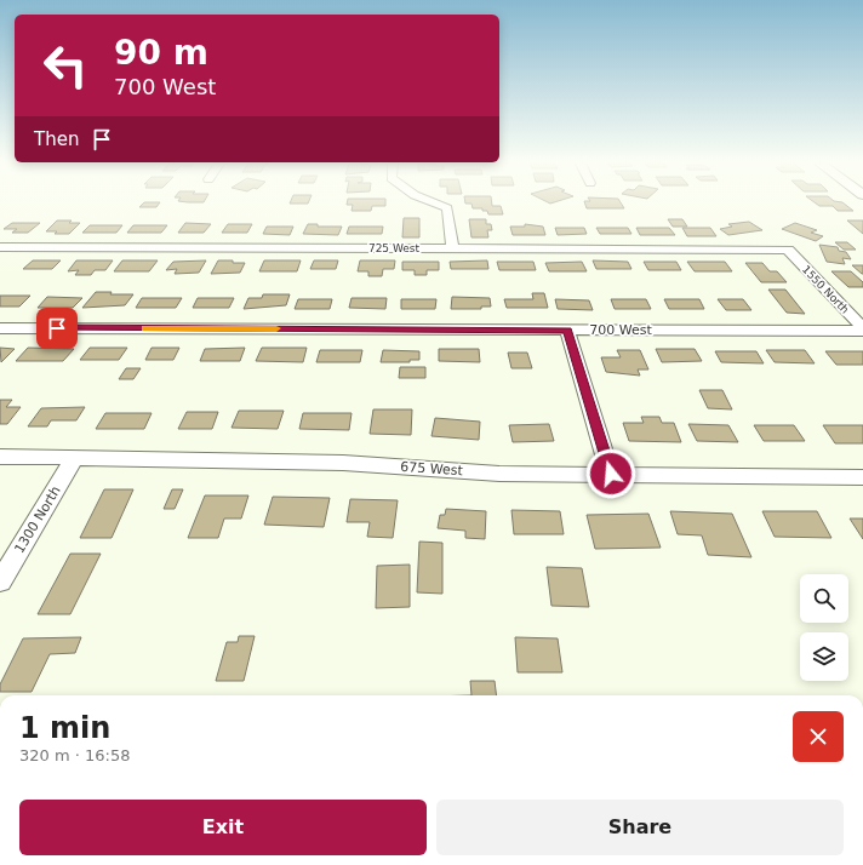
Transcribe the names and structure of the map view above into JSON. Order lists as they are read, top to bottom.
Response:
{
  "streets": {
    "street": [
      "725 West",
      "1550 North",
      "700 West",
      "675 West",
      "1300 North"
    ]
  },
  "crossings": [
    ["725 West", "1550 North"],
    ["1550 North", "700 West"],
    ["675 West", "1300 North"]
  ],
  "page": {
    "turn": ["90 m", "700 West"],
    "then": "Then",
    "heading": ["1 min", "320 m · 16:58"],
    "buttons": ["Exit", "Share"]
  }
}
